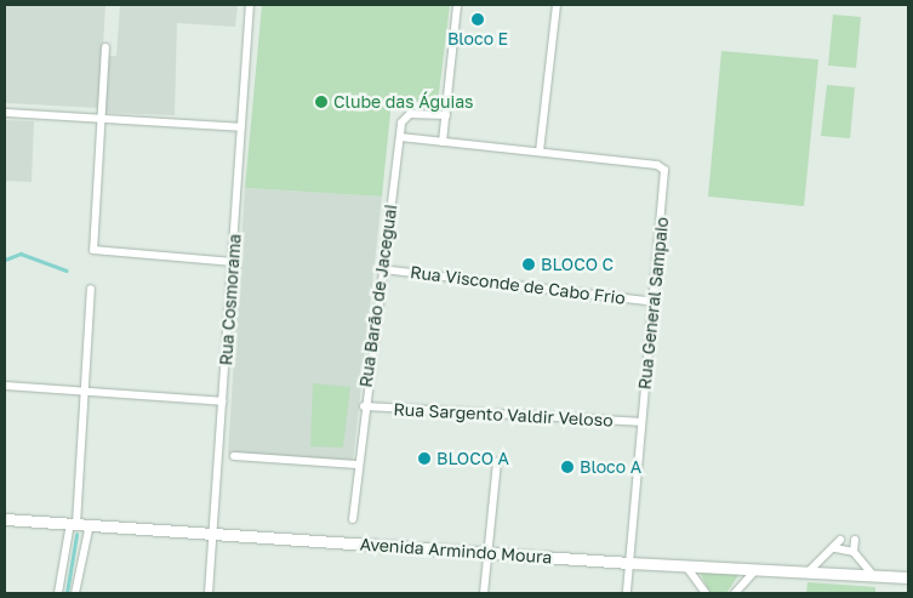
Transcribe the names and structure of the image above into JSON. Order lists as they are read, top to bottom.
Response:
{
  "streets": {
    "main road": ["Avenida Armindo Moura"],
    "street": [
      "Rua Visconde de Cabo Frio",
      "Rua Barão de Jaceguai",
      "Rua Cosmorama",
      "Rua General Sampaio",
      "Rua Sargento Valdir Veloso"
    ]
  },
  "crossings": [
    ["Rua Visconde de Cabo Frio", "Rua Barão de Jaceguai"],
    ["Rua Visconde de Cabo Frio", "Rua General Sampaio"],
    ["Rua Barão de Jaceguai", "Rua General Sampaio"],
    ["Rua Barão de Jaceguai", "Rua Sargento Valdir Veloso"],
    ["Rua Cosmorama", "Avenida Armindo Moura"],
    ["Rua General Sampaio", "Rua Sargento Valdir Veloso"],
    ["Rua General Sampaio", "Avenida Armindo Moura"]
  ],
  "places": [
    "Bloco E",
    "Clube das Águias",
    "BLOCO C",
    "BLOCO A",
    "Bloco A"
  ]
}
